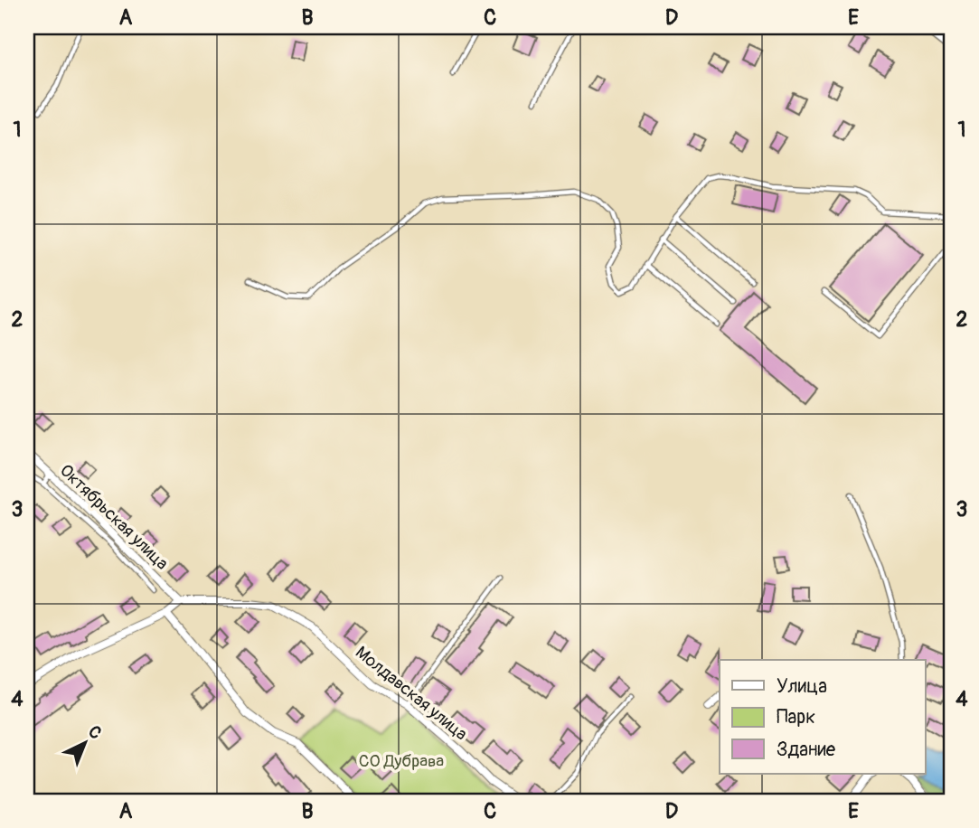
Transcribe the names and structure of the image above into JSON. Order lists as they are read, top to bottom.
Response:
{
  "streets": {
    "street": ["Октябрьская улица", "Молдавская улица"]
  },
  "crossings": [
    ["Октябрьская улица", "Молдавская улица"]
  ],
  "parks": ["СО Дубрава"],
  "legend": ["Улица", "Парк", "Здание"],
  "north": "top right",
  "grid": {
    "columns": [
      "A",
      "B",
      "C",
      "D",
      "E"
    ],
    "rows": [
      "1",
      "2",
      "3",
      "4"
    ]
  }
}
